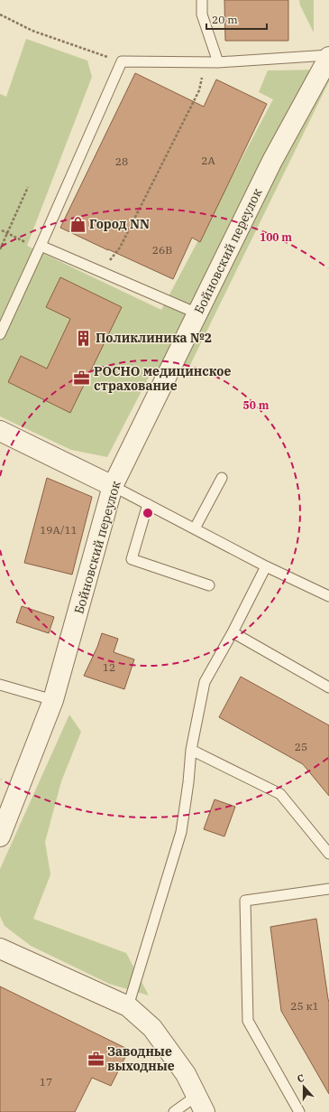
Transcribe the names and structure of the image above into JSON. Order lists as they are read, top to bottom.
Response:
{
  "streets": {
    "street": ["Бойновский переулок"]
  },
  "places": {
    "shop": ["Город NN"],
    "building": ["Поликлиника №2"],
    "office": ["РОСНО медицинское страхование", "Заводные выходные"]
  },
  "house_numbers": [
    "2А",
    "28",
    "26В",
    "19А/11",
    "12",
    "25",
    "25 к1",
    "17"
  ],
  "scale_bar": "20 m",
  "north": "top",
  "rings": ["100 m", "50 m"]
}
